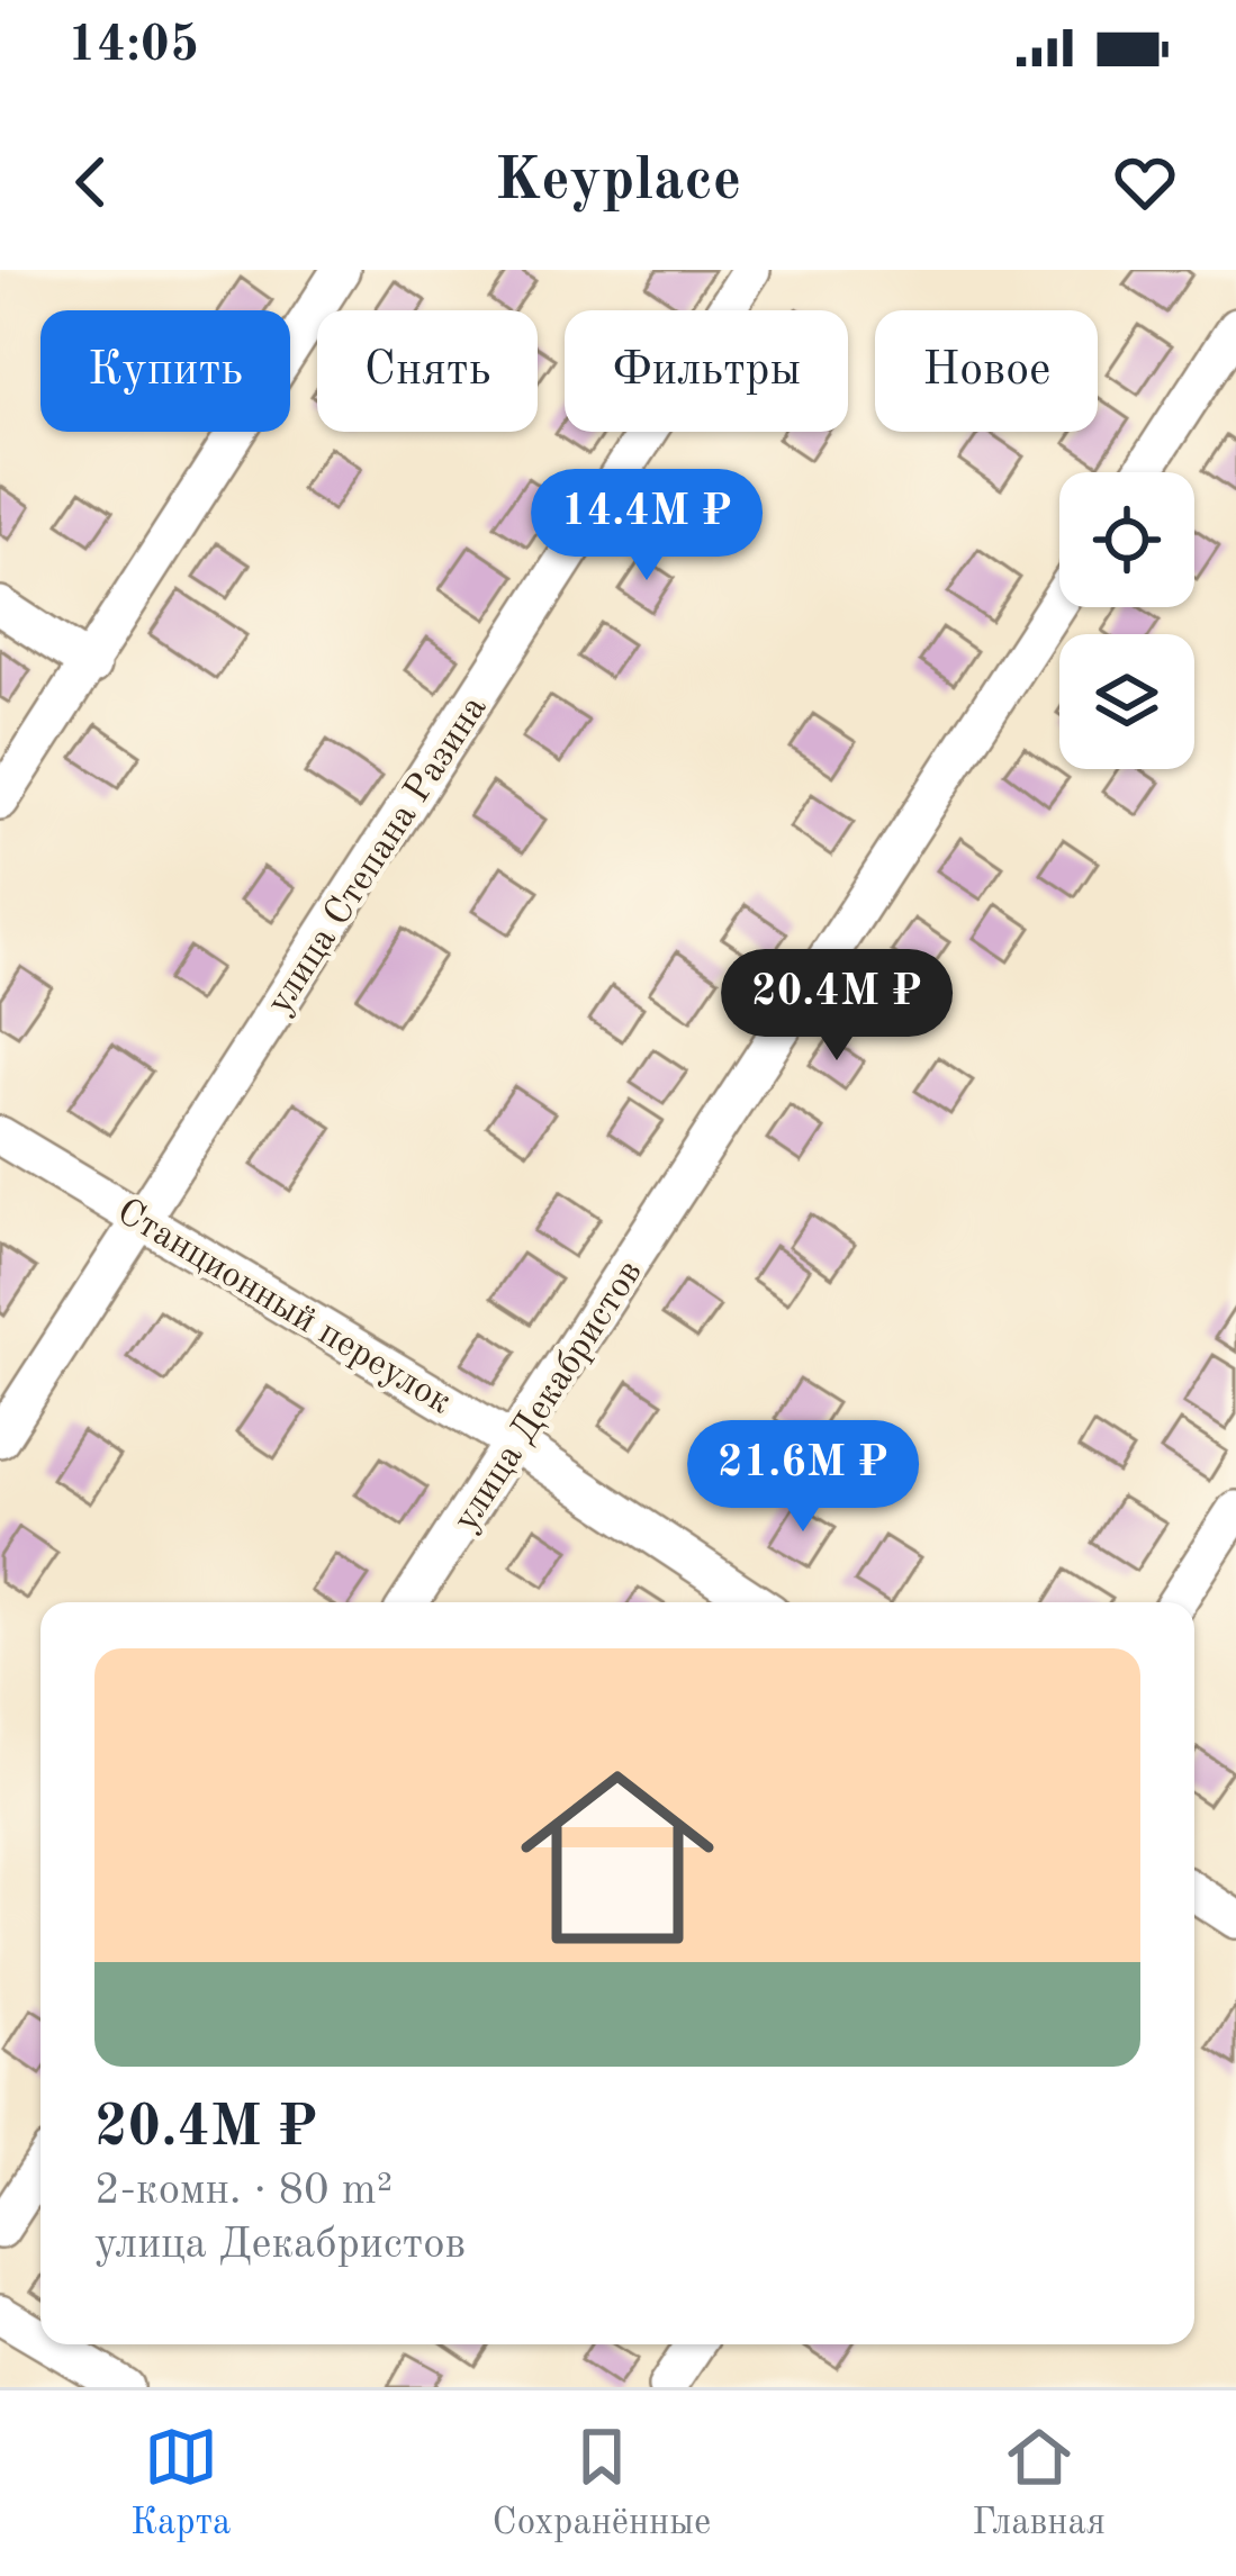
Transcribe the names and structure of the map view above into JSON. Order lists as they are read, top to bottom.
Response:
{
  "streets": {
    "street": ["улица Степана Разина", "Станционный переулок", "улица Декабристов"]
  },
  "crossings": [
    ["улица Степана Разина", "Станционный переулок"],
    ["Станционный переулок", "улица Декабристов"]
  ],
  "page": {
    "status": "14:05",
    "header": "Keyplace",
    "chip": [
      "Купить",
      "Снять",
      "Фильтры",
      "Новое"
    ],
    "price": ["14.4M ₽", "20.4M ₽", "21.6M ₽"],
    "list": [
      {
        "name": "20.4M ₽",
        "note": "2-комн. · 80 m² · улица Декабристов"
      }
    ],
    "tabs": ["Карта", "Сохранённые", "Главная"]
  }
}
